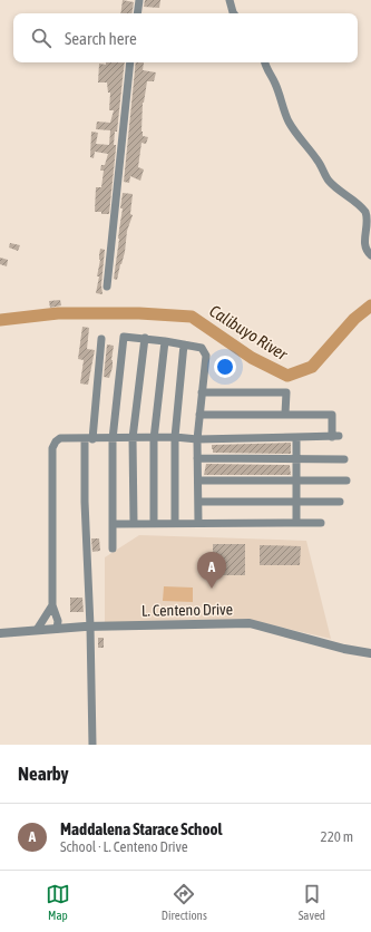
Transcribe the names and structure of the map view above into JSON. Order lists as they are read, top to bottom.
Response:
{
  "streets": {
    "street": ["L. Centeno Drive"]
  },
  "water": ["Calibuyo River"],
  "page": {
    "search": "Search here",
    "pins": "A",
    "heading": "Nearby",
    "list": [
      {
        "mark": "A",
        "name": "Maddalena Starace School",
        "note": "School · L. Centeno Drive",
        "value": "220 m"
      }
    ],
    "nav": ["Map", "Directions", "Saved"]
  }
}
